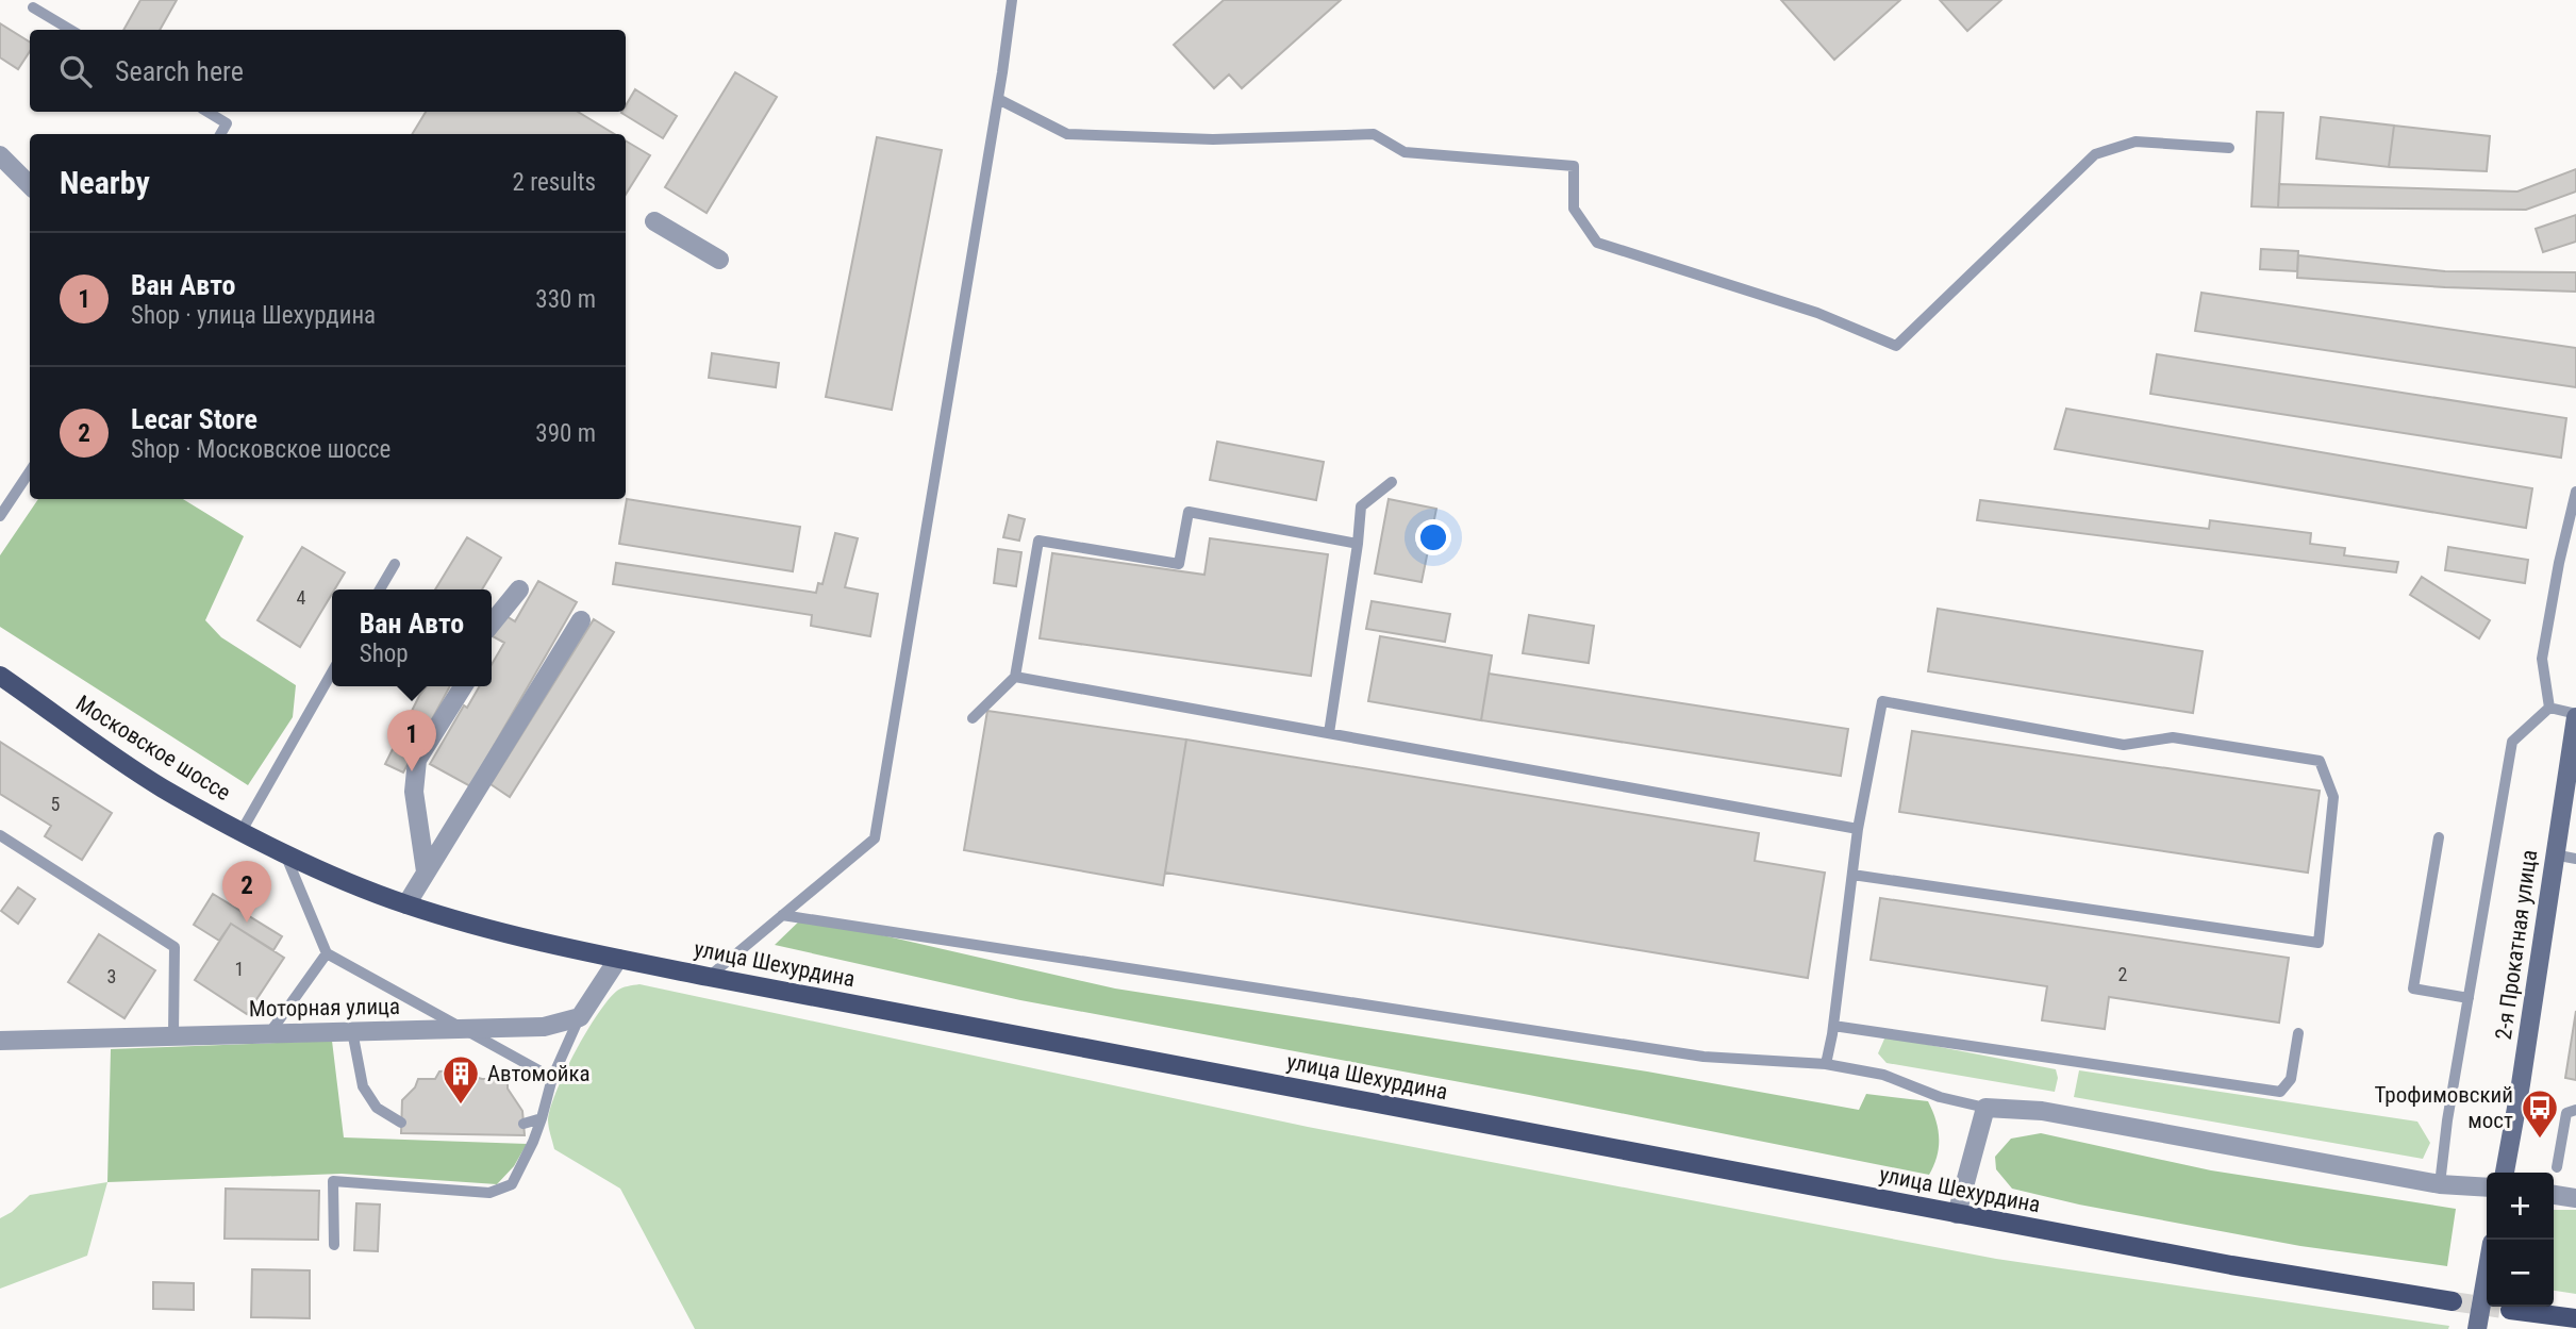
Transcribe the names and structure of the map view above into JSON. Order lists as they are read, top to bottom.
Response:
{
  "streets": {
    "main road": ["Московское шоссе", "улица Шехурдина"],
    "street": ["2-я Прокатная улица", "Моторная улица"]
  },
  "crossings": [
    ["Московское шоссе", "улица Шехурдина"]
  ],
  "places": {
    "building": ["Автомойка"],
    "bus stop": ["Трофимовский мост"]
  },
  "house_numbers": [
    "4",
    "5",
    "1",
    "2",
    "3"
  ],
  "page": {
    "search": "Search here",
    "heading": ["Nearby", "2 results"],
    "list": [
      {
        "mark": "1",
        "name": "Ван Авто",
        "note": "Shop · улица Шехурдина",
        "value": "330 m"
      },
      {
        "mark": "2",
        "name": "Lecar Store",
        "note": "Shop · Московское шоссе",
        "value": "390 m"
      }
    ],
    "popup": ["Ван Авто", "Shop"],
    "pins": ["1", "2"],
    "map_buttons": ["+", "−"]
  }
}
